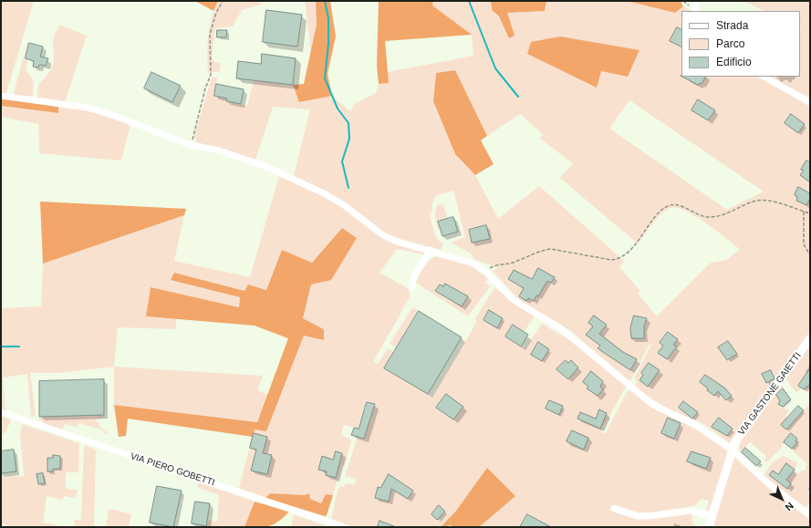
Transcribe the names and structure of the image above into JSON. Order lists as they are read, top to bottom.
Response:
{
  "streets": {
    "main road": ["VIA GASTONE GAIETTI"],
    "street": ["VIA PIERO GOBETTI"]
  },
  "legend": ["Strada", "Parco", "Edificio"],
  "north": "bottom right"
}
